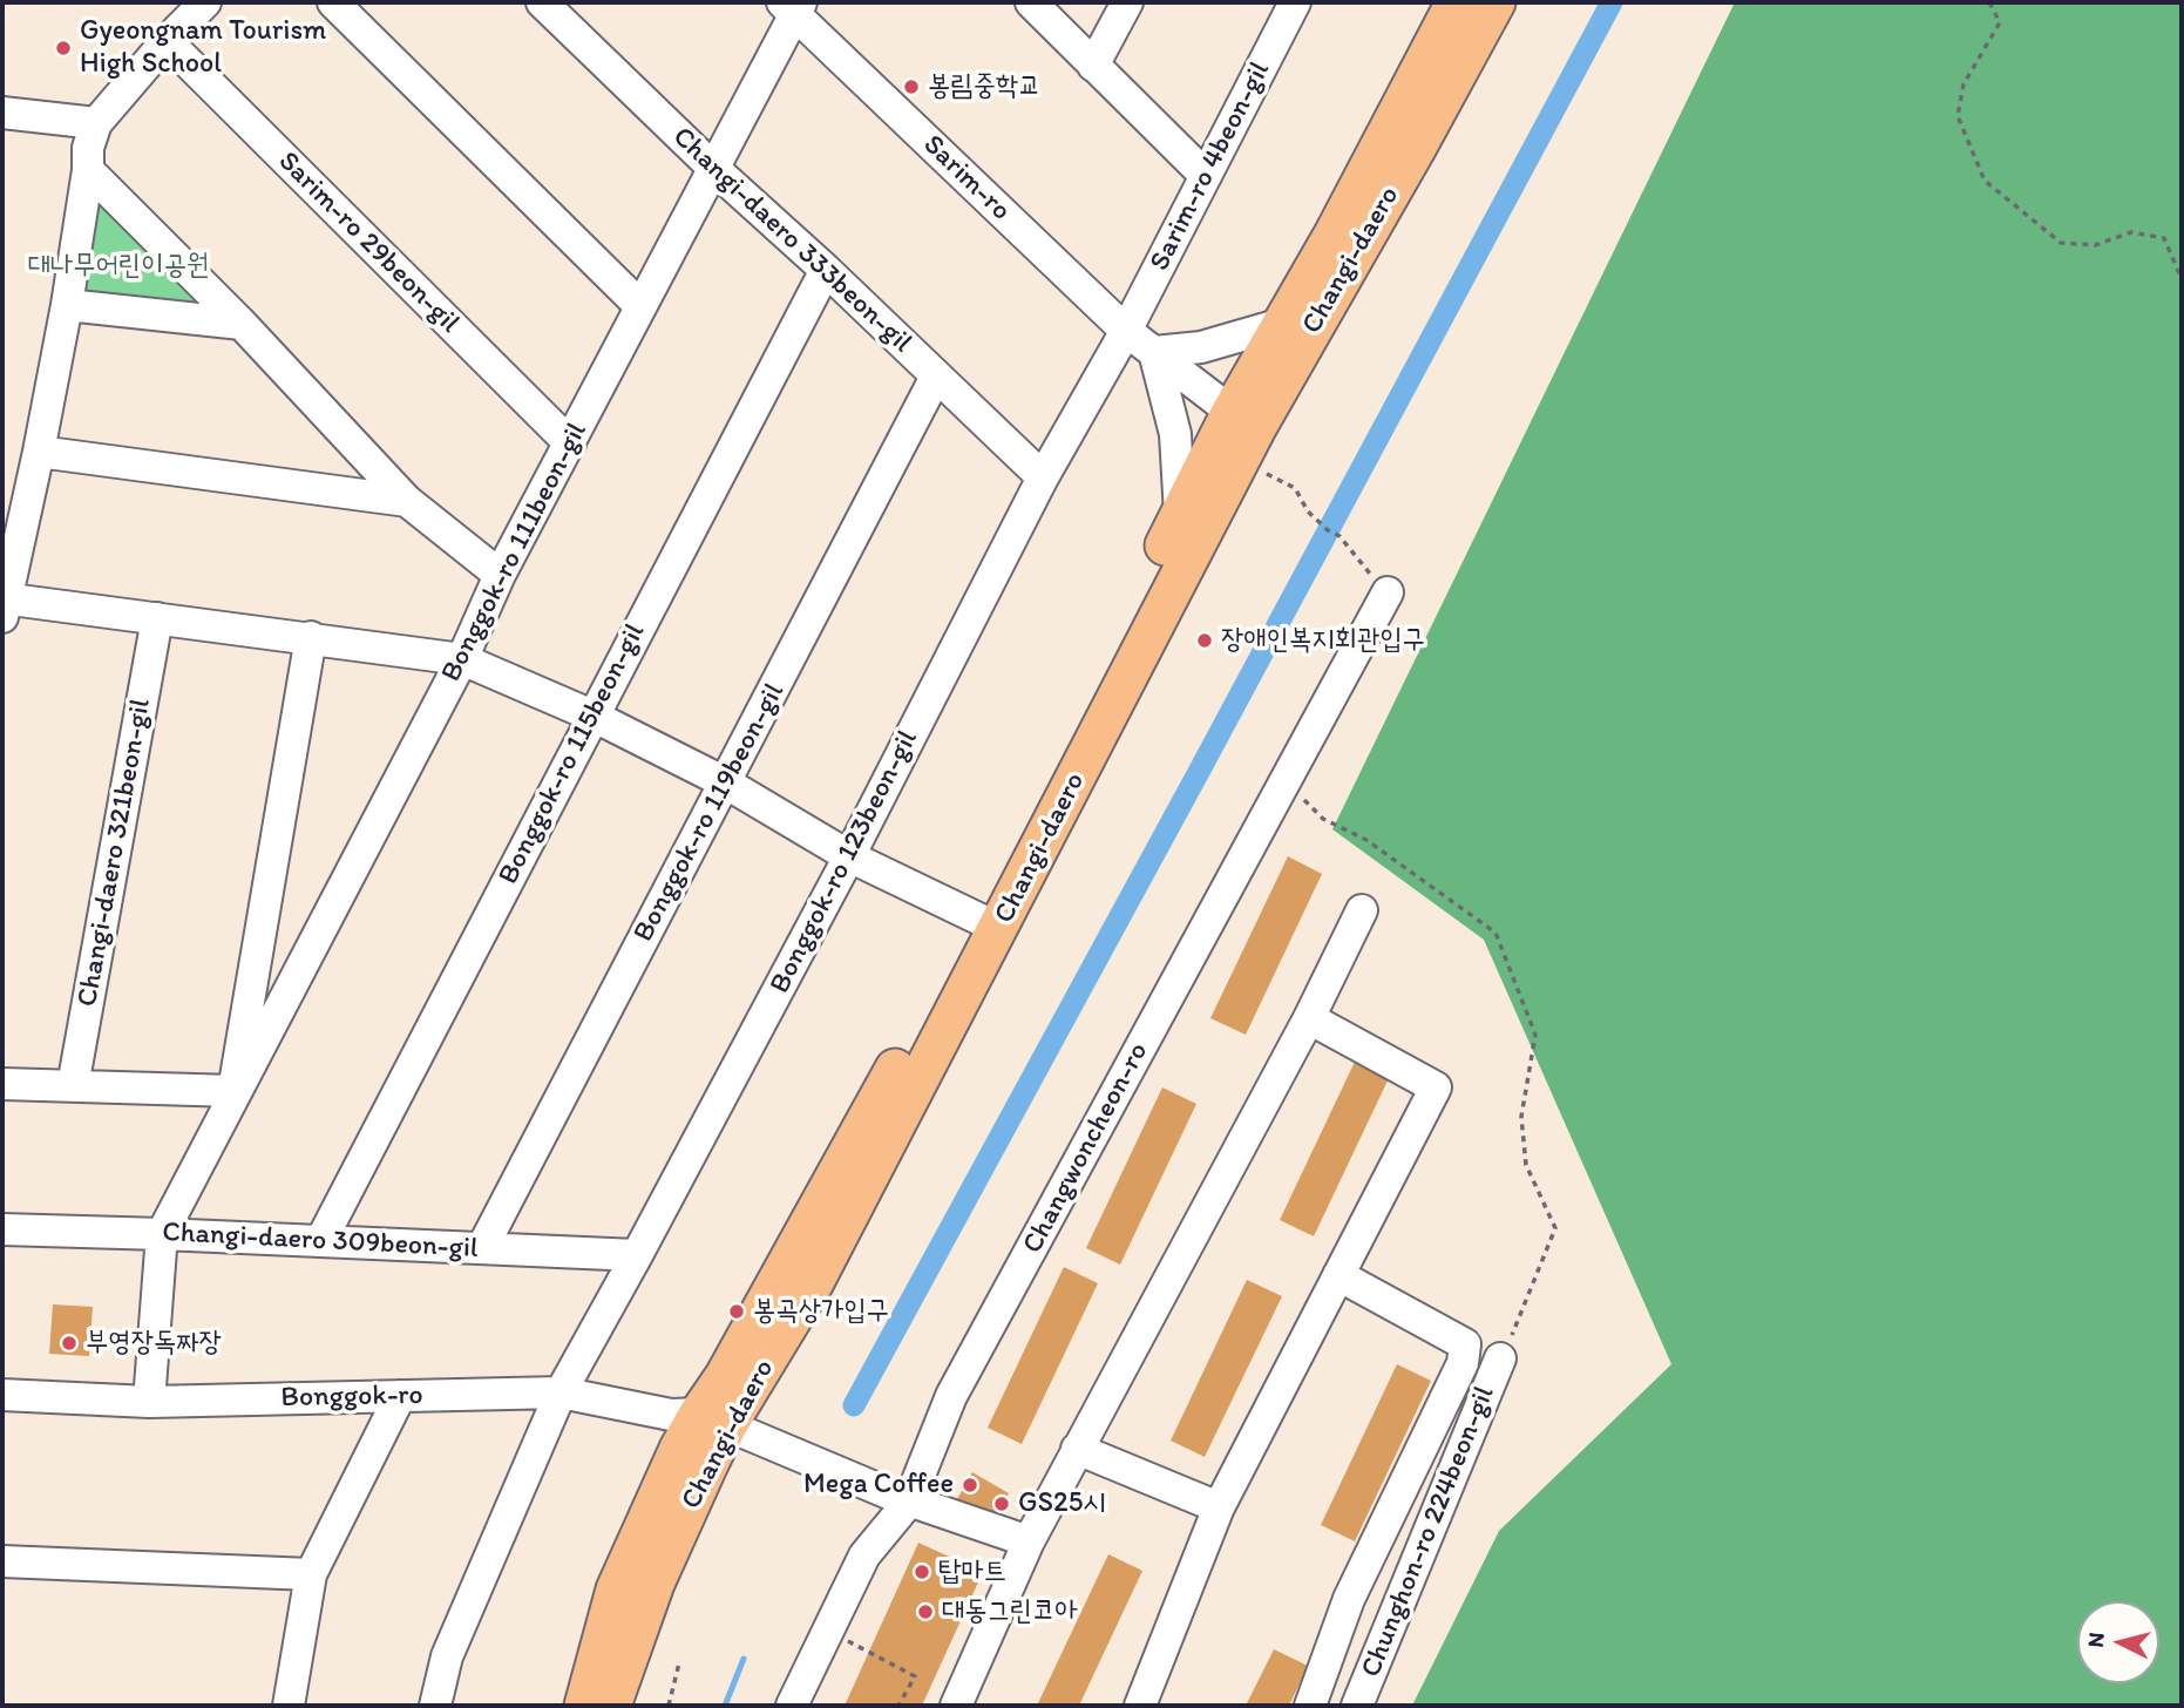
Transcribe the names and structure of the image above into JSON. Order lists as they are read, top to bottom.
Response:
{
  "streets": {
    "main road": ["Changi-daero"],
    "street": [
      "Sarim-ro 4beon-gil",
      "Sarim-ro",
      "Changi-daero 333beon-gil",
      "Sarim-ro 29beon-gil",
      "Bonggok-ro 111beon-gil",
      "Bonggok-ro 115beon-gil",
      "Bonggok-ro 119beon-gil",
      "Changi-daero 321beon-gil",
      "Bonggok-ro 123beon-gil",
      "Changwoncheon-ro",
      "Changi-daero 309beon-gil",
      "Bonggok-ro",
      "Chunghon-ro 224beon-gil"
    ]
  },
  "crossings": [
    ["Sarim-ro 4beon-gil", "Sarim-ro"],
    ["Sarim-ro 4beon-gil", "Bonggok-ro 123beon-gil"],
    ["Sarim-ro", "Changi-daero"],
    ["Sarim-ro", "Bonggok-ro 111beon-gil"],
    ["Sarim-ro", "Bonggok-ro 123beon-gil"],
    ["Changi-daero 333beon-gil", "Bonggok-ro 111beon-gil"],
    ["Changi-daero 333beon-gil", "Bonggok-ro 115beon-gil"],
    ["Changi-daero 333beon-gil", "Bonggok-ro 119beon-gil"],
    ["Changi-daero 333beon-gil", "Bonggok-ro 123beon-gil"],
    ["Sarim-ro 29beon-gil", "Bonggok-ro 111beon-gil"],
    ["Changi-daero", "Bonggok-ro"],
    ["Bonggok-ro 111beon-gil", "Changi-daero 309beon-gil"],
    ["Bonggok-ro 111beon-gil", "Bonggok-ro"],
    ["Bonggok-ro 115beon-gil", "Changi-daero 309beon-gil"],
    ["Bonggok-ro 119beon-gil", "Changi-daero 309beon-gil"],
    ["Bonggok-ro 123beon-gil", "Changi-daero 309beon-gil"],
    ["Bonggok-ro 123beon-gil", "Bonggok-ro"]
  ],
  "parks": ["대나무어린이공원"],
  "places": [
    "Gyeongnam Tourism High School",
    "봉림중학교",
    "장애인복지회관입구",
    "봉곡상가입구",
    "부영장독짜장",
    "Mega Coffee",
    "GS25시",
    "탑마트",
    "대동그린코아"
  ],
  "north": "left"
}
